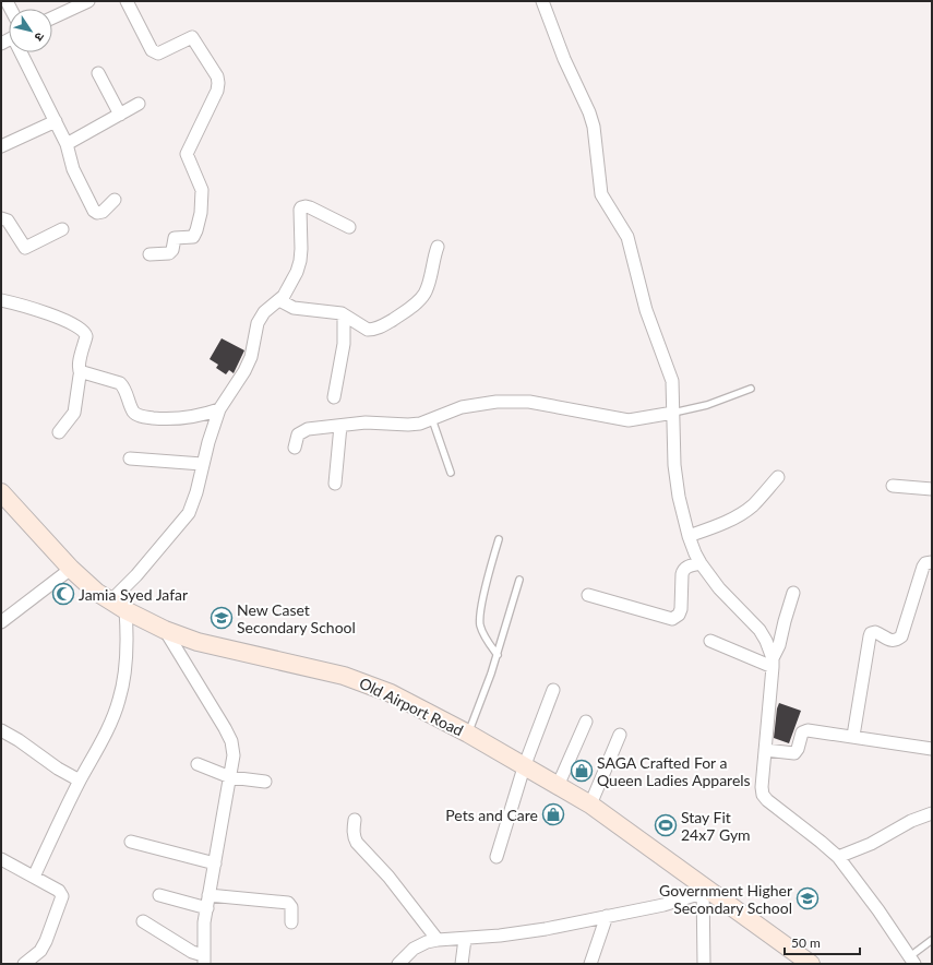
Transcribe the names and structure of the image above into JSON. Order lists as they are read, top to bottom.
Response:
{
  "streets": {
    "main road": ["Old Airport Road"]
  },
  "places": {
    "mosque": ["Jamia Syed Jafar"],
    "school or university": ["New Caset Secondary School", "Government Higher Secondary School"],
    "shop": ["SAGA Crafted For a Queen Ladies Apparels", "Pets and Care"],
    "sports": ["Stay Fit 24x7 Gym"]
  },
  "scale_bar": "50 m",
  "north": "bottom right"
}
